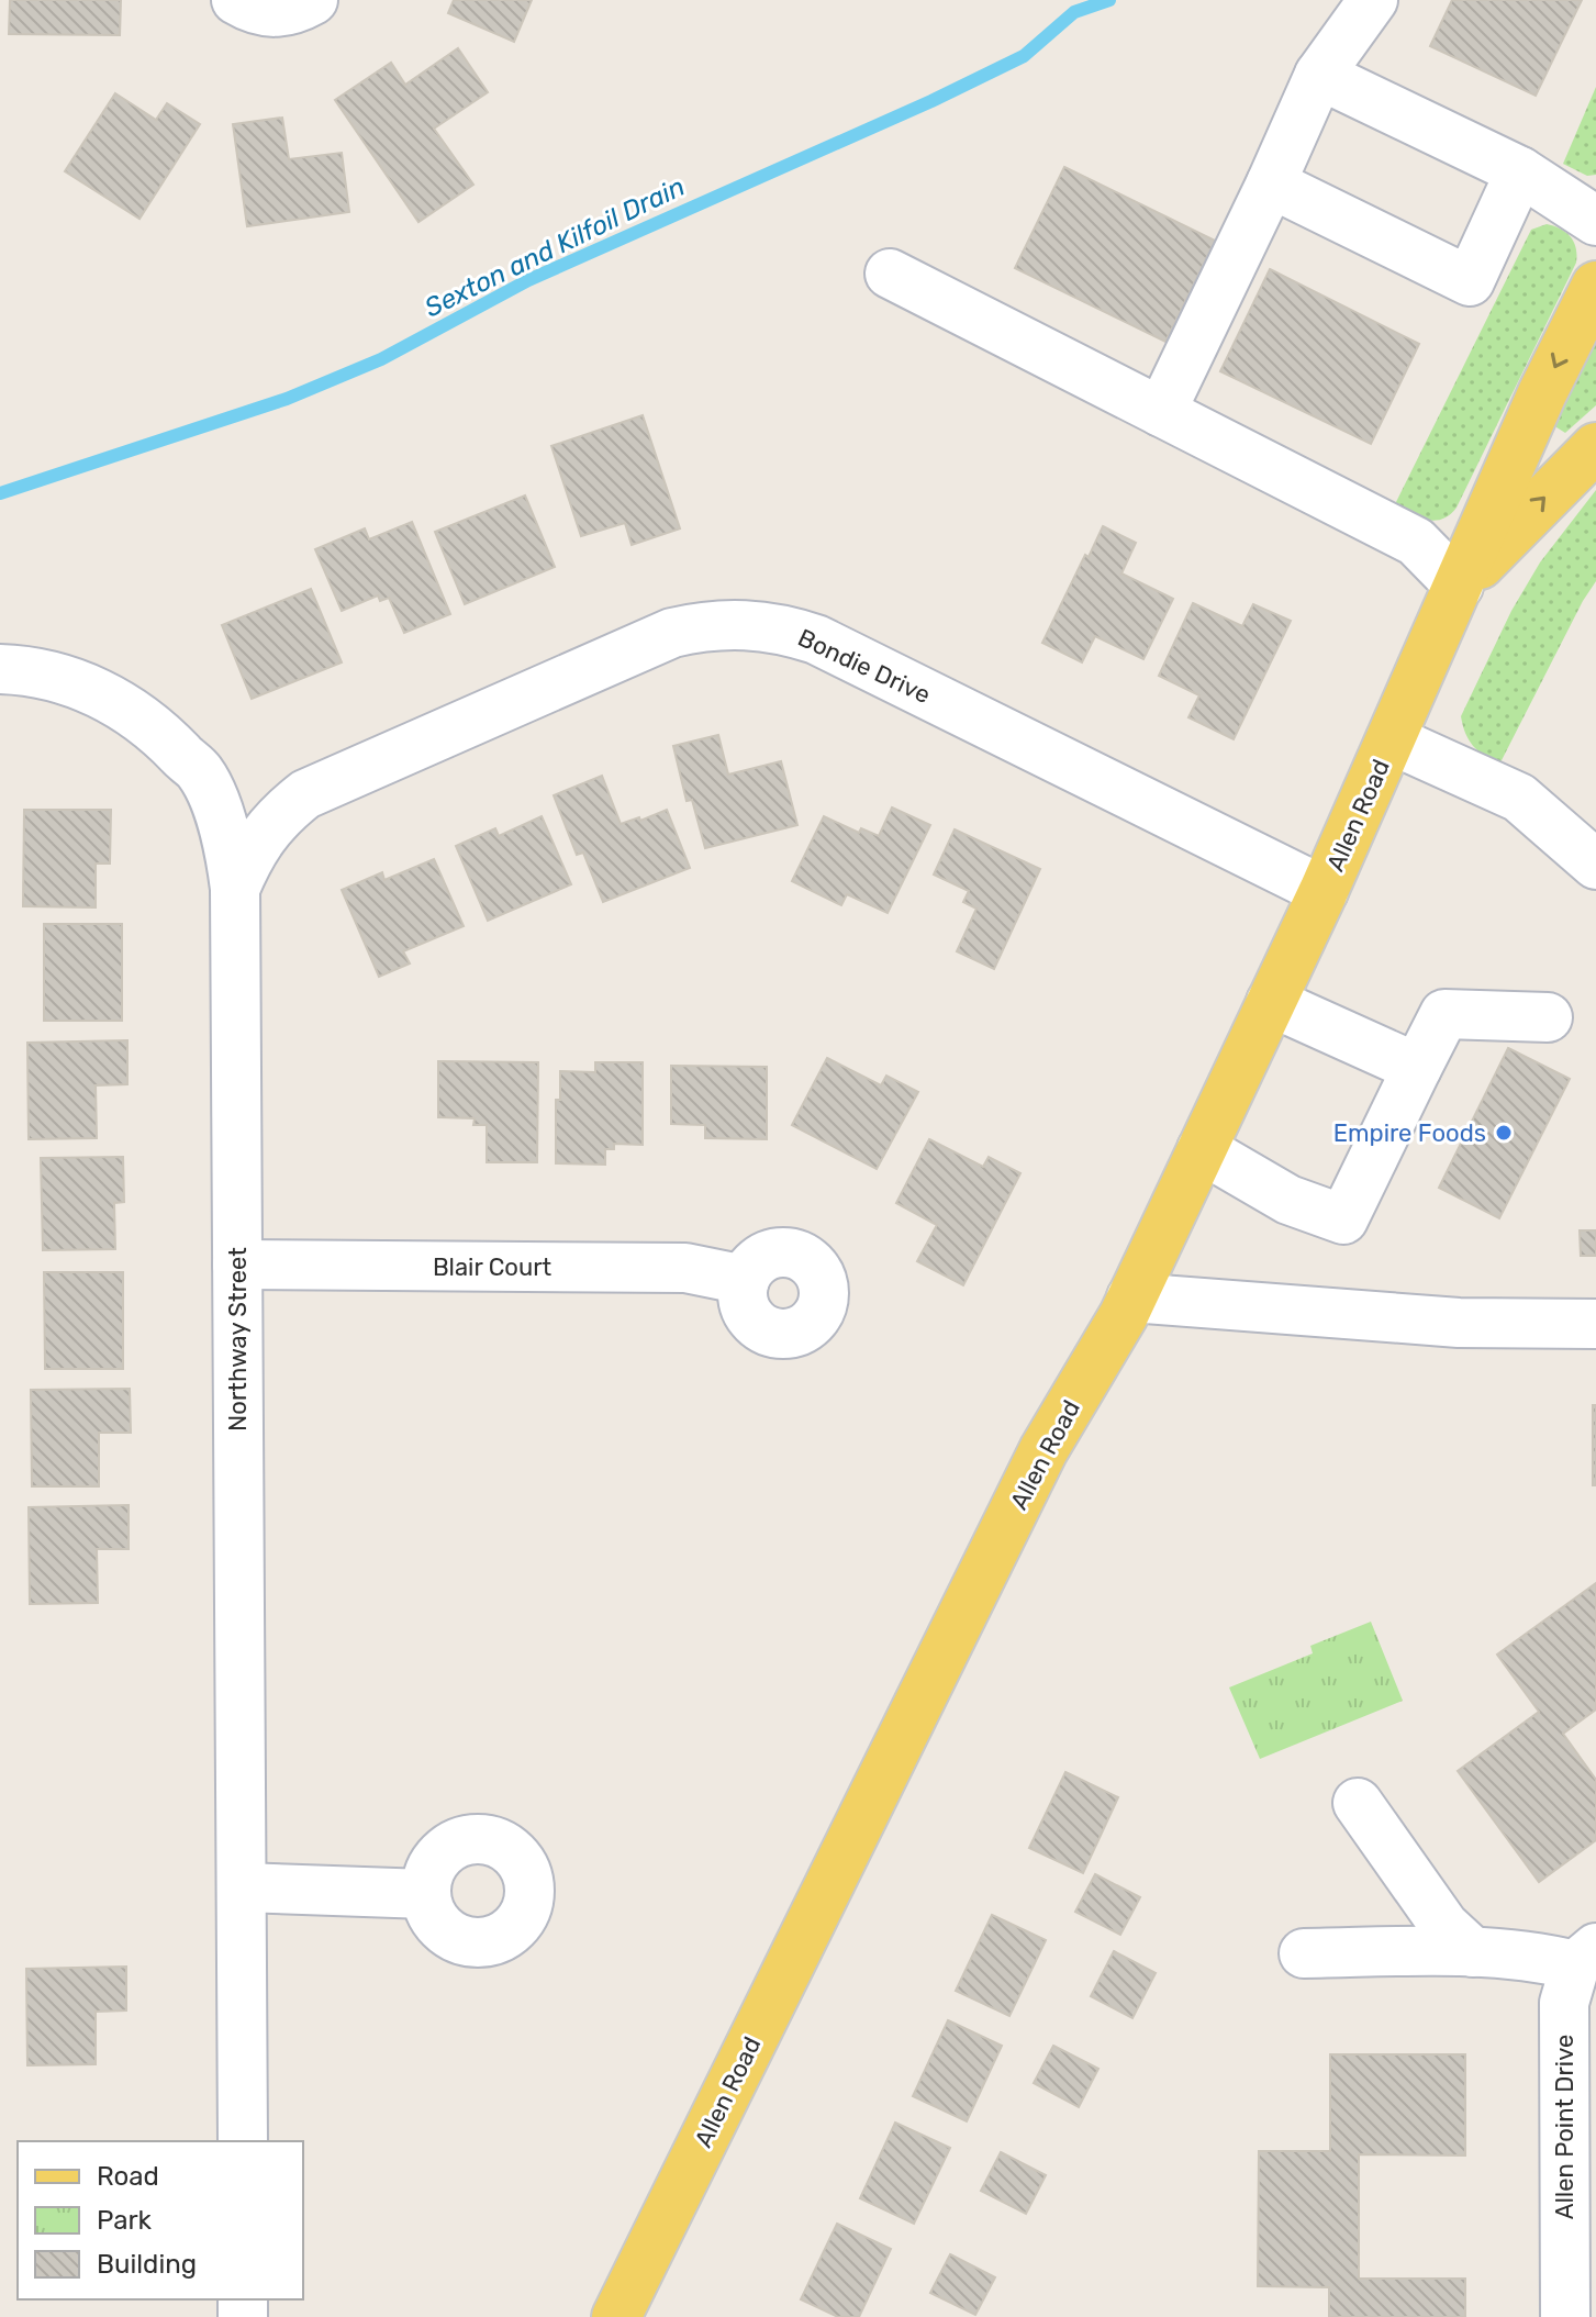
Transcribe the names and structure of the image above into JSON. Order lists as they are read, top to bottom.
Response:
{
  "streets": {
    "main road": ["Allen Road"],
    "street": [
      "Bondie Drive",
      "Blair Court",
      "Northway Street",
      "Allen Point Drive"
    ]
  },
  "crossings": [
    ["Bondie Drive", "Allen Road"],
    ["Bondie Drive", "Northway Street"],
    ["Blair Court", "Northway Street"]
  ],
  "water": ["Sexton and Kilfoil Drain"],
  "places": ["Empire Foods"],
  "legend": ["Road", "Park", "Building"]
}
